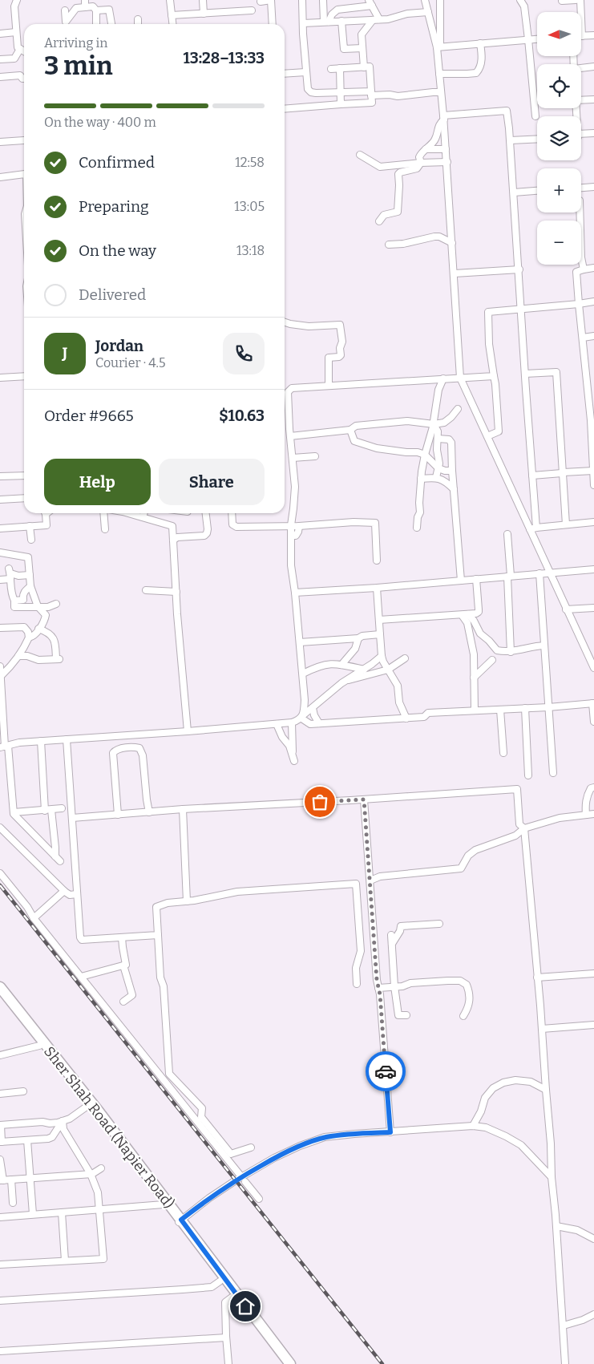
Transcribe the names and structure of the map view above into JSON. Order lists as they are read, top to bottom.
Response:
{
  "streets": {
    "main road": ["Sher Shah Road (Napier Road)"]
  },
  "north": "left",
  "page": {
    "map_buttons": ["+", "−"],
    "heading": ["3 min", "Arriving in", "13:28–13:33"],
    "panel": [
      "Jordan",
      "Courier · 4.5",
      "Order #9665",
      "$10.63"
    ],
    "bar": "On the way · 400 m",
    "list": [
      ["Confirmed", "12:58"],
      ["Preparing", "13:05"],
      ["On the way", "13:18"],
      "Delivered"
    ],
    "round": "J",
    "buttons": ["Help", "Share"]
  }
}
